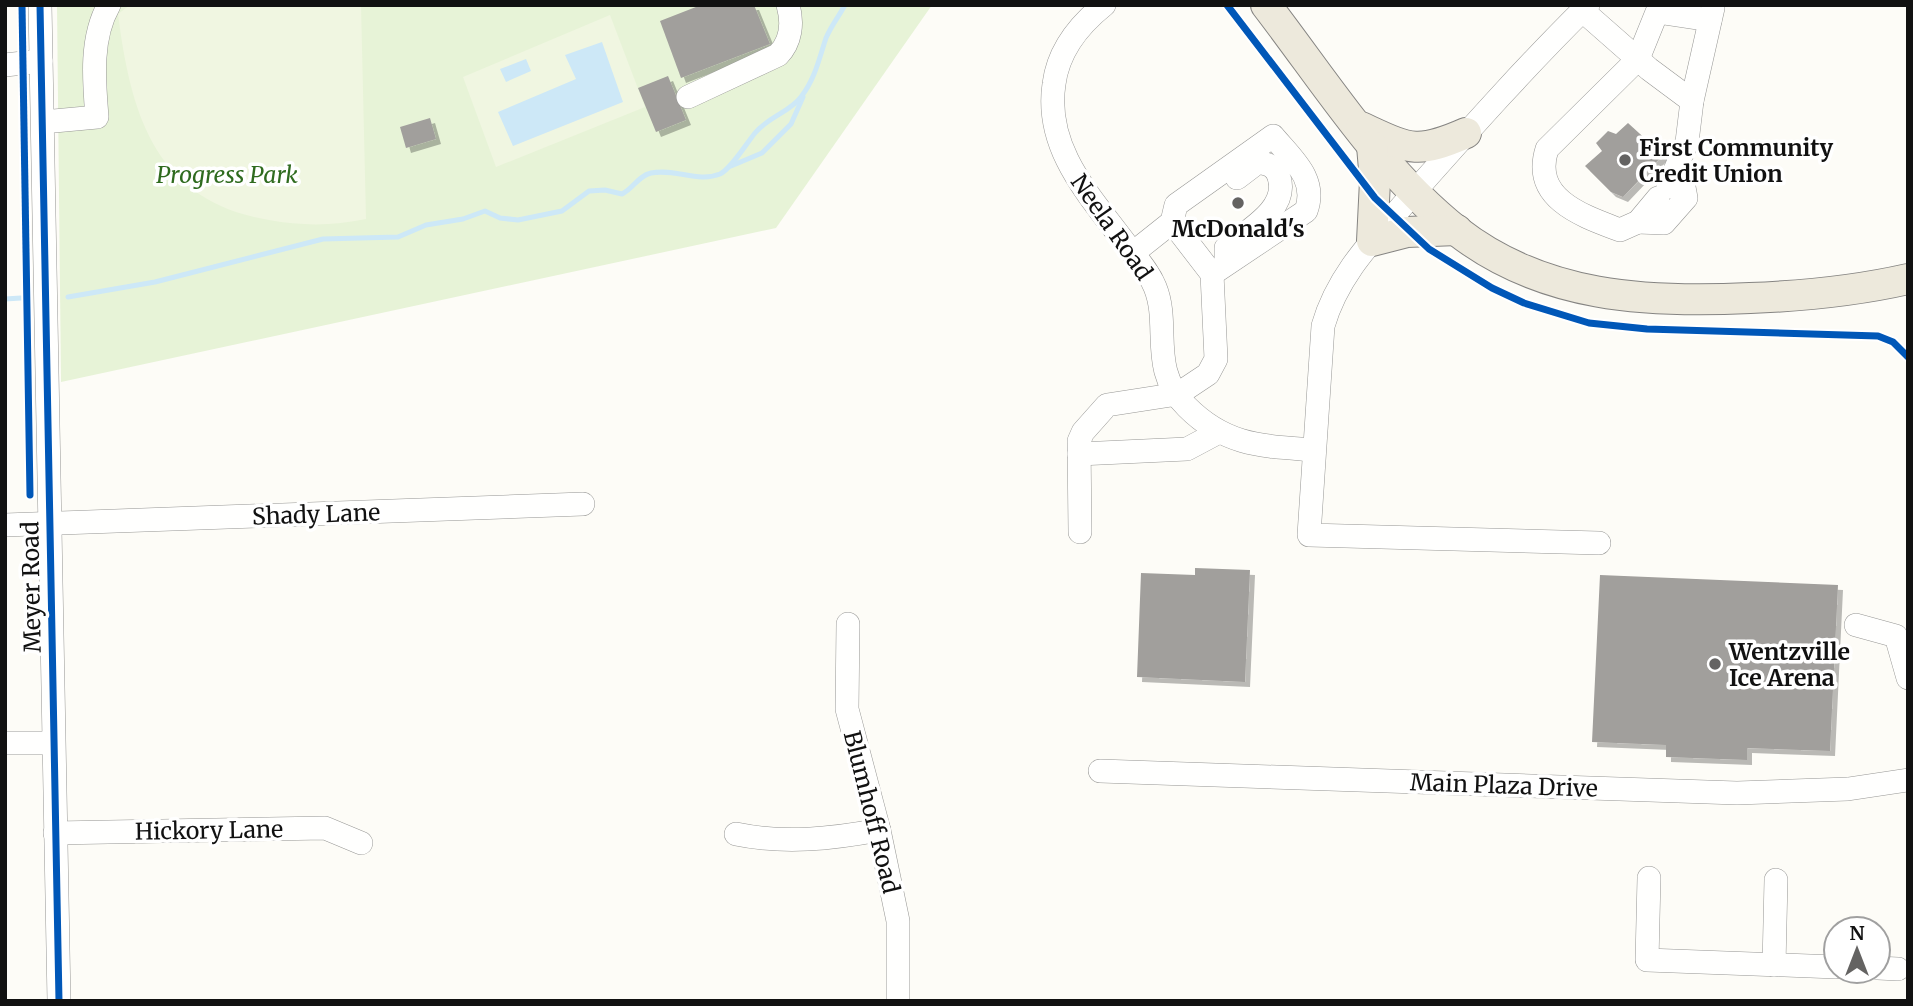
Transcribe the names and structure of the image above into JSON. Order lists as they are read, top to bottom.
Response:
{
  "streets": {
    "street": [
      "Neela Road",
      "Shady Lane",
      "Meyer Road",
      "Main Plaza Drive",
      "Blumhoff Road",
      "Hickory Lane"
    ]
  },
  "crossings": [
    ["Shady Lane", "Meyer Road"],
    ["Meyer Road", "Hickory Lane"]
  ],
  "parks": ["Progress Park"],
  "places": ["First Community Credit Union", "McDonald's", "Wentzville Ice Arena"],
  "north": "top"
}
